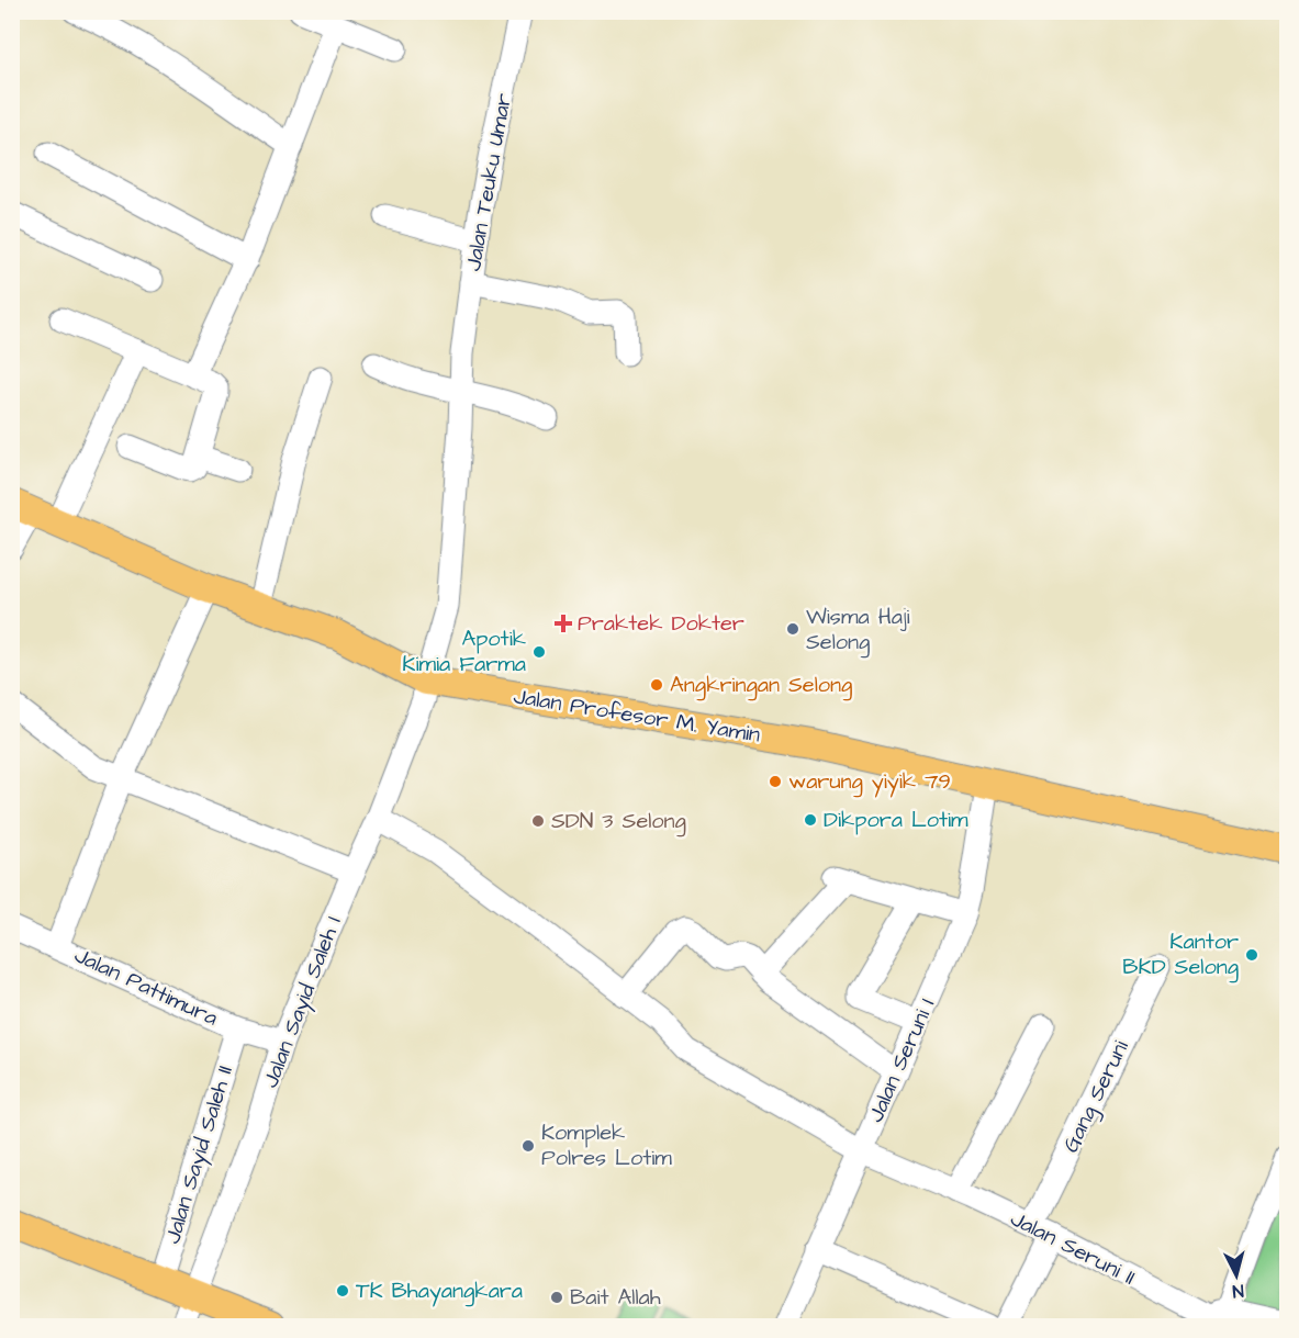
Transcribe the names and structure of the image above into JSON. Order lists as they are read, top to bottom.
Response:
{
  "streets": {
    "main road": ["Jalan Profesor M. Yamin"],
    "street": [
      "Jalan Teuku Umar",
      "Jalan Pattimura",
      "Jalan Sayid Saleh I",
      "Jalan Seruni I",
      "Gang Seruni",
      "Jalan Sayid Saleh II",
      "Jalan Seruni II"
    ]
  },
  "crossings": [
    ["Jalan Teuku Umar", "Jalan Sayid Saleh I"],
    ["Jalan Profesor M. Yamin", "Jalan Sayid Saleh I"],
    ["Jalan Profesor M. Yamin", "Jalan Seruni I"],
    ["Jalan Pattimura", "Jalan Sayid Saleh I"],
    ["Jalan Pattimura", "Jalan Sayid Saleh II"],
    ["Jalan Sayid Saleh I", "Jalan Seruni II"],
    ["Jalan Seruni I", "Jalan Seruni II"],
    ["Gang Seruni", "Jalan Seruni II"]
  ],
  "places": {
    "health": ["Praktek Dokter"],
    "other": [
      "Wisma Haji Selong",
      "Apotik Kimia Farma",
      "Angkringan Selong",
      "warung yiyik 79",
      "Dikpora Lotim",
      "SDN 3 Selong",
      "Kantor BKD Selong",
      "Komplek Polres Lotim",
      "TK Bhayangkara",
      "Bait Allah"
    ]
  },
  "north": "bottom"
}
